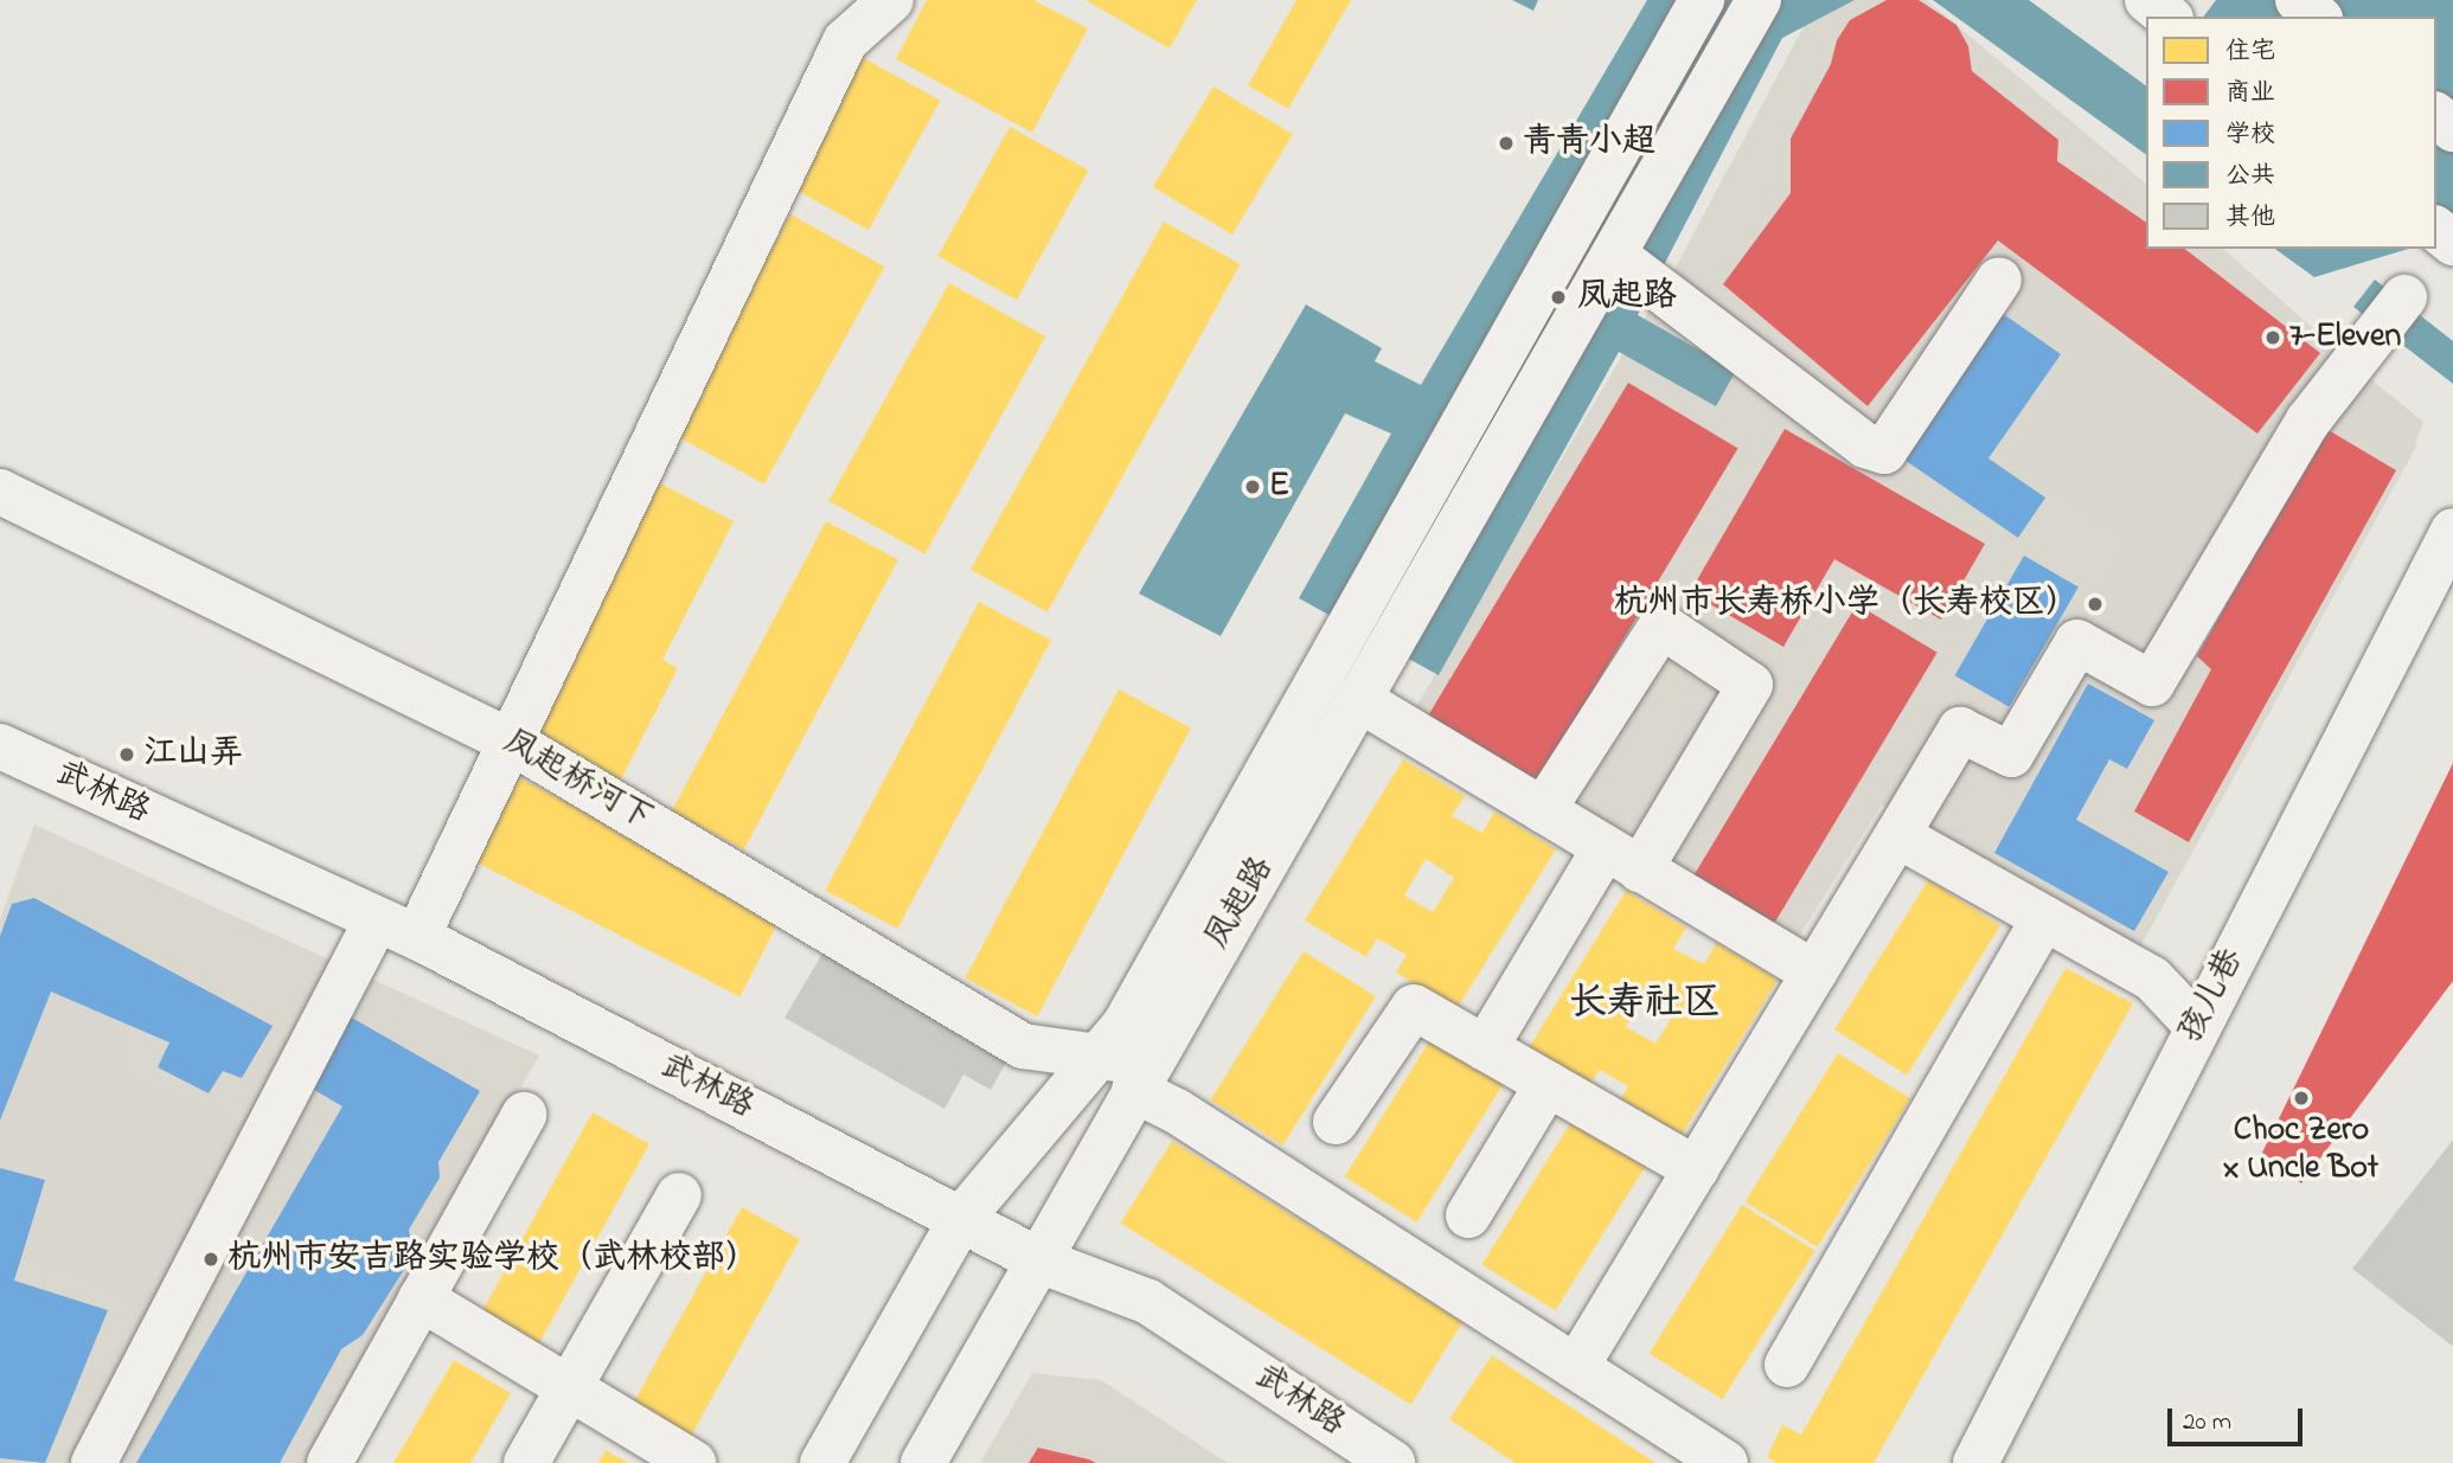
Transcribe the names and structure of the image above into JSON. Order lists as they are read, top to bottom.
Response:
{
  "streets": {
    "main road": [
      "凤起桥河下",
      "武林路",
      "凤起路",
      "孩儿巷"
    ]
  },
  "crossings": [
    ["凤起桥河下", "凤起路"],
    ["武林路", "凤起路"]
  ],
  "districts": ["长寿社区"],
  "places": [
    "青青小超",
    "凤起路",
    "7-Eleven",
    "E",
    "杭州市长寿桥小学（长寿校区）",
    "江山弄",
    "Choc Zero x Uncle Bot",
    "杭州市安吉路实验学校（武林校部）"
  ],
  "legend": [
    "住宅",
    "商业",
    "学校",
    "公共",
    "其他"
  ],
  "scale_bar": "20 m"
}
